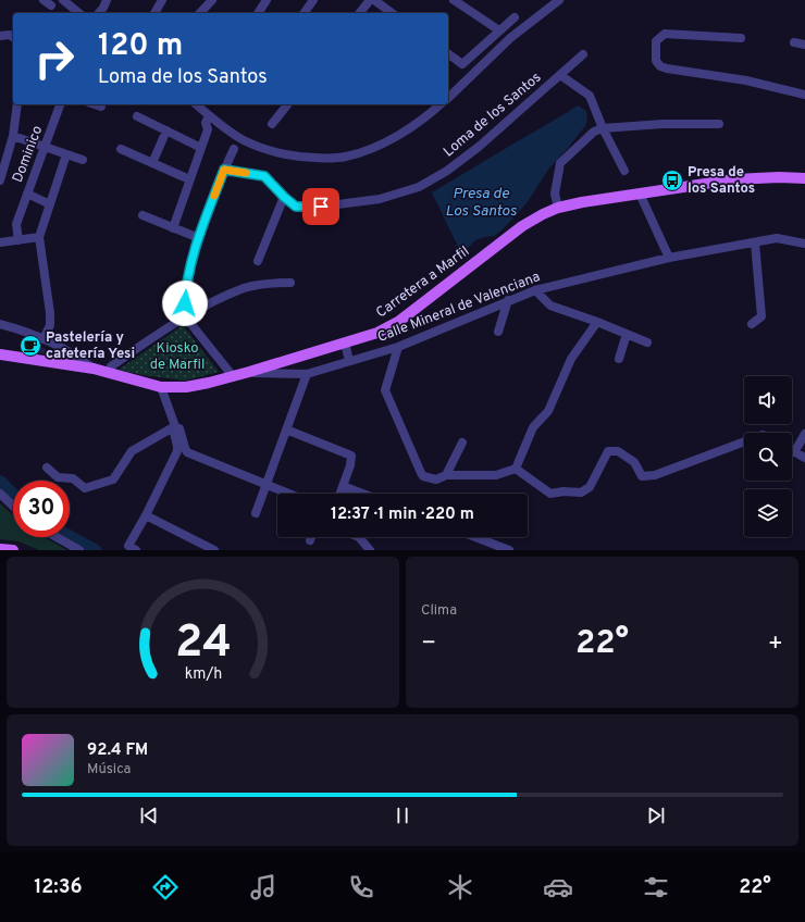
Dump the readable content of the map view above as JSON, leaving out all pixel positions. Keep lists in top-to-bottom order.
{
  "streets": {
    "main road": ["Carretera a Marfil"],
    "street": ["Loma de los Santos", "Dominico", "Calle Mineral de Valenciana"]
  },
  "crossings": [
    ["Carretera a Marfil", "Calle Mineral de Valenciana"]
  ],
  "water": ["Presa de Los Santos"],
  "parks": ["Kiosko de Marfil"],
  "places": {
    "bus stop": ["Presa de los Santos"],
    "cafe": ["Pastelería y cafetería Yesi"]
  },
  "page": {
    "turn": ["120 m", "Loma de los Santos"],
    "limit": "30",
    "trip": "12:37 · 1 min · 220 m",
    "tile": "Clima",
    "heat": ["−", "22°", "+"],
    "song": ["92.4 FM", "Música"],
    "tabs": ["12:36", "22°"],
    "gauge": ["24", "km/h"]
  }
}
